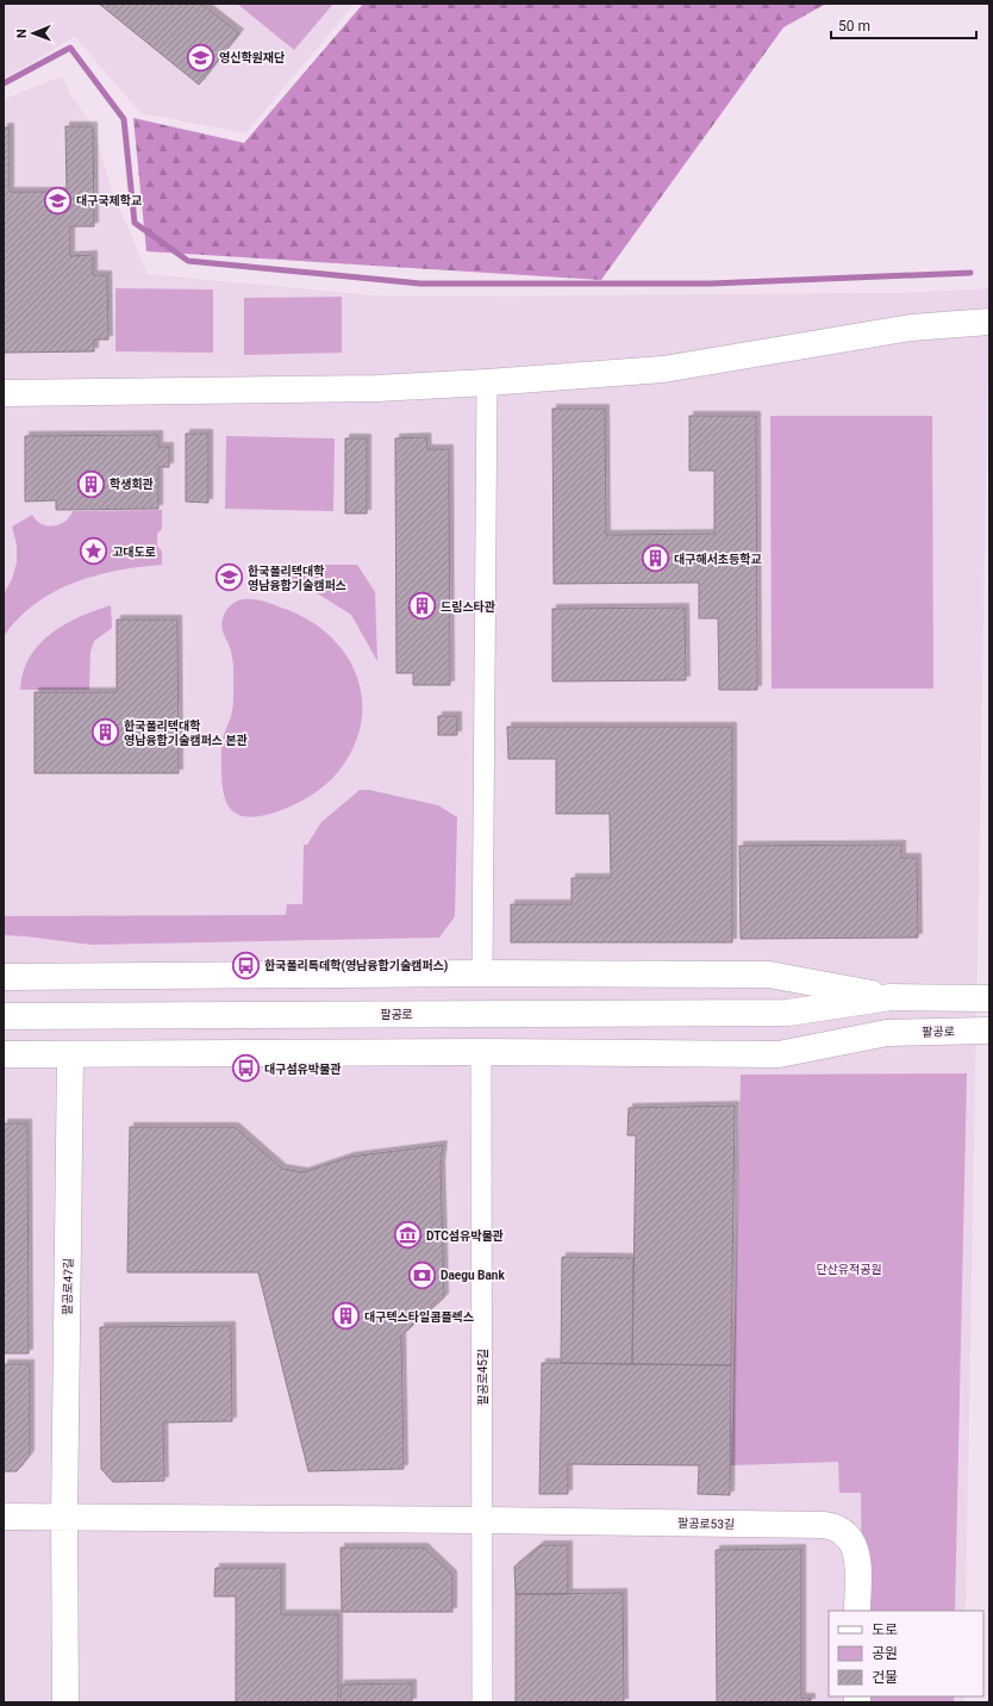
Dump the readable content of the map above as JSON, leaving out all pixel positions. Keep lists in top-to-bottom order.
{
  "streets": {
    "main road": ["팔공로", "팔공로47길", "팔공로53길"],
    "street": ["팔공로45길"]
  },
  "crossings": [
    ["팔공로47길", "팔공로53길"],
    ["팔공로45길", "팔공로53길"]
  ],
  "parks": ["단산유적공원"],
  "places": {
    "school or university": ["영신학원재단", "대구국제학교", "한국폴리텍대학 영남융합기술캠퍼스"],
    "building": [
      "학생회관",
      "대구해서초등학교",
      "드림스타관",
      "한국폴리텍대학 영남융합기술캠퍼스 본관",
      "대구텍스타일콤플렉스"
    ],
    "place": ["고대도로"],
    "bus stop": ["한국폴리특데학(영남융합기술캠퍼스)", "대구섬유박물관"],
    "museum": ["DTC섬유박물관"],
    "bank": ["Daegu Bank"]
  },
  "legend": ["도로", "공원", "건물"],
  "scale_bar": "50 m",
  "north": "left"
}
